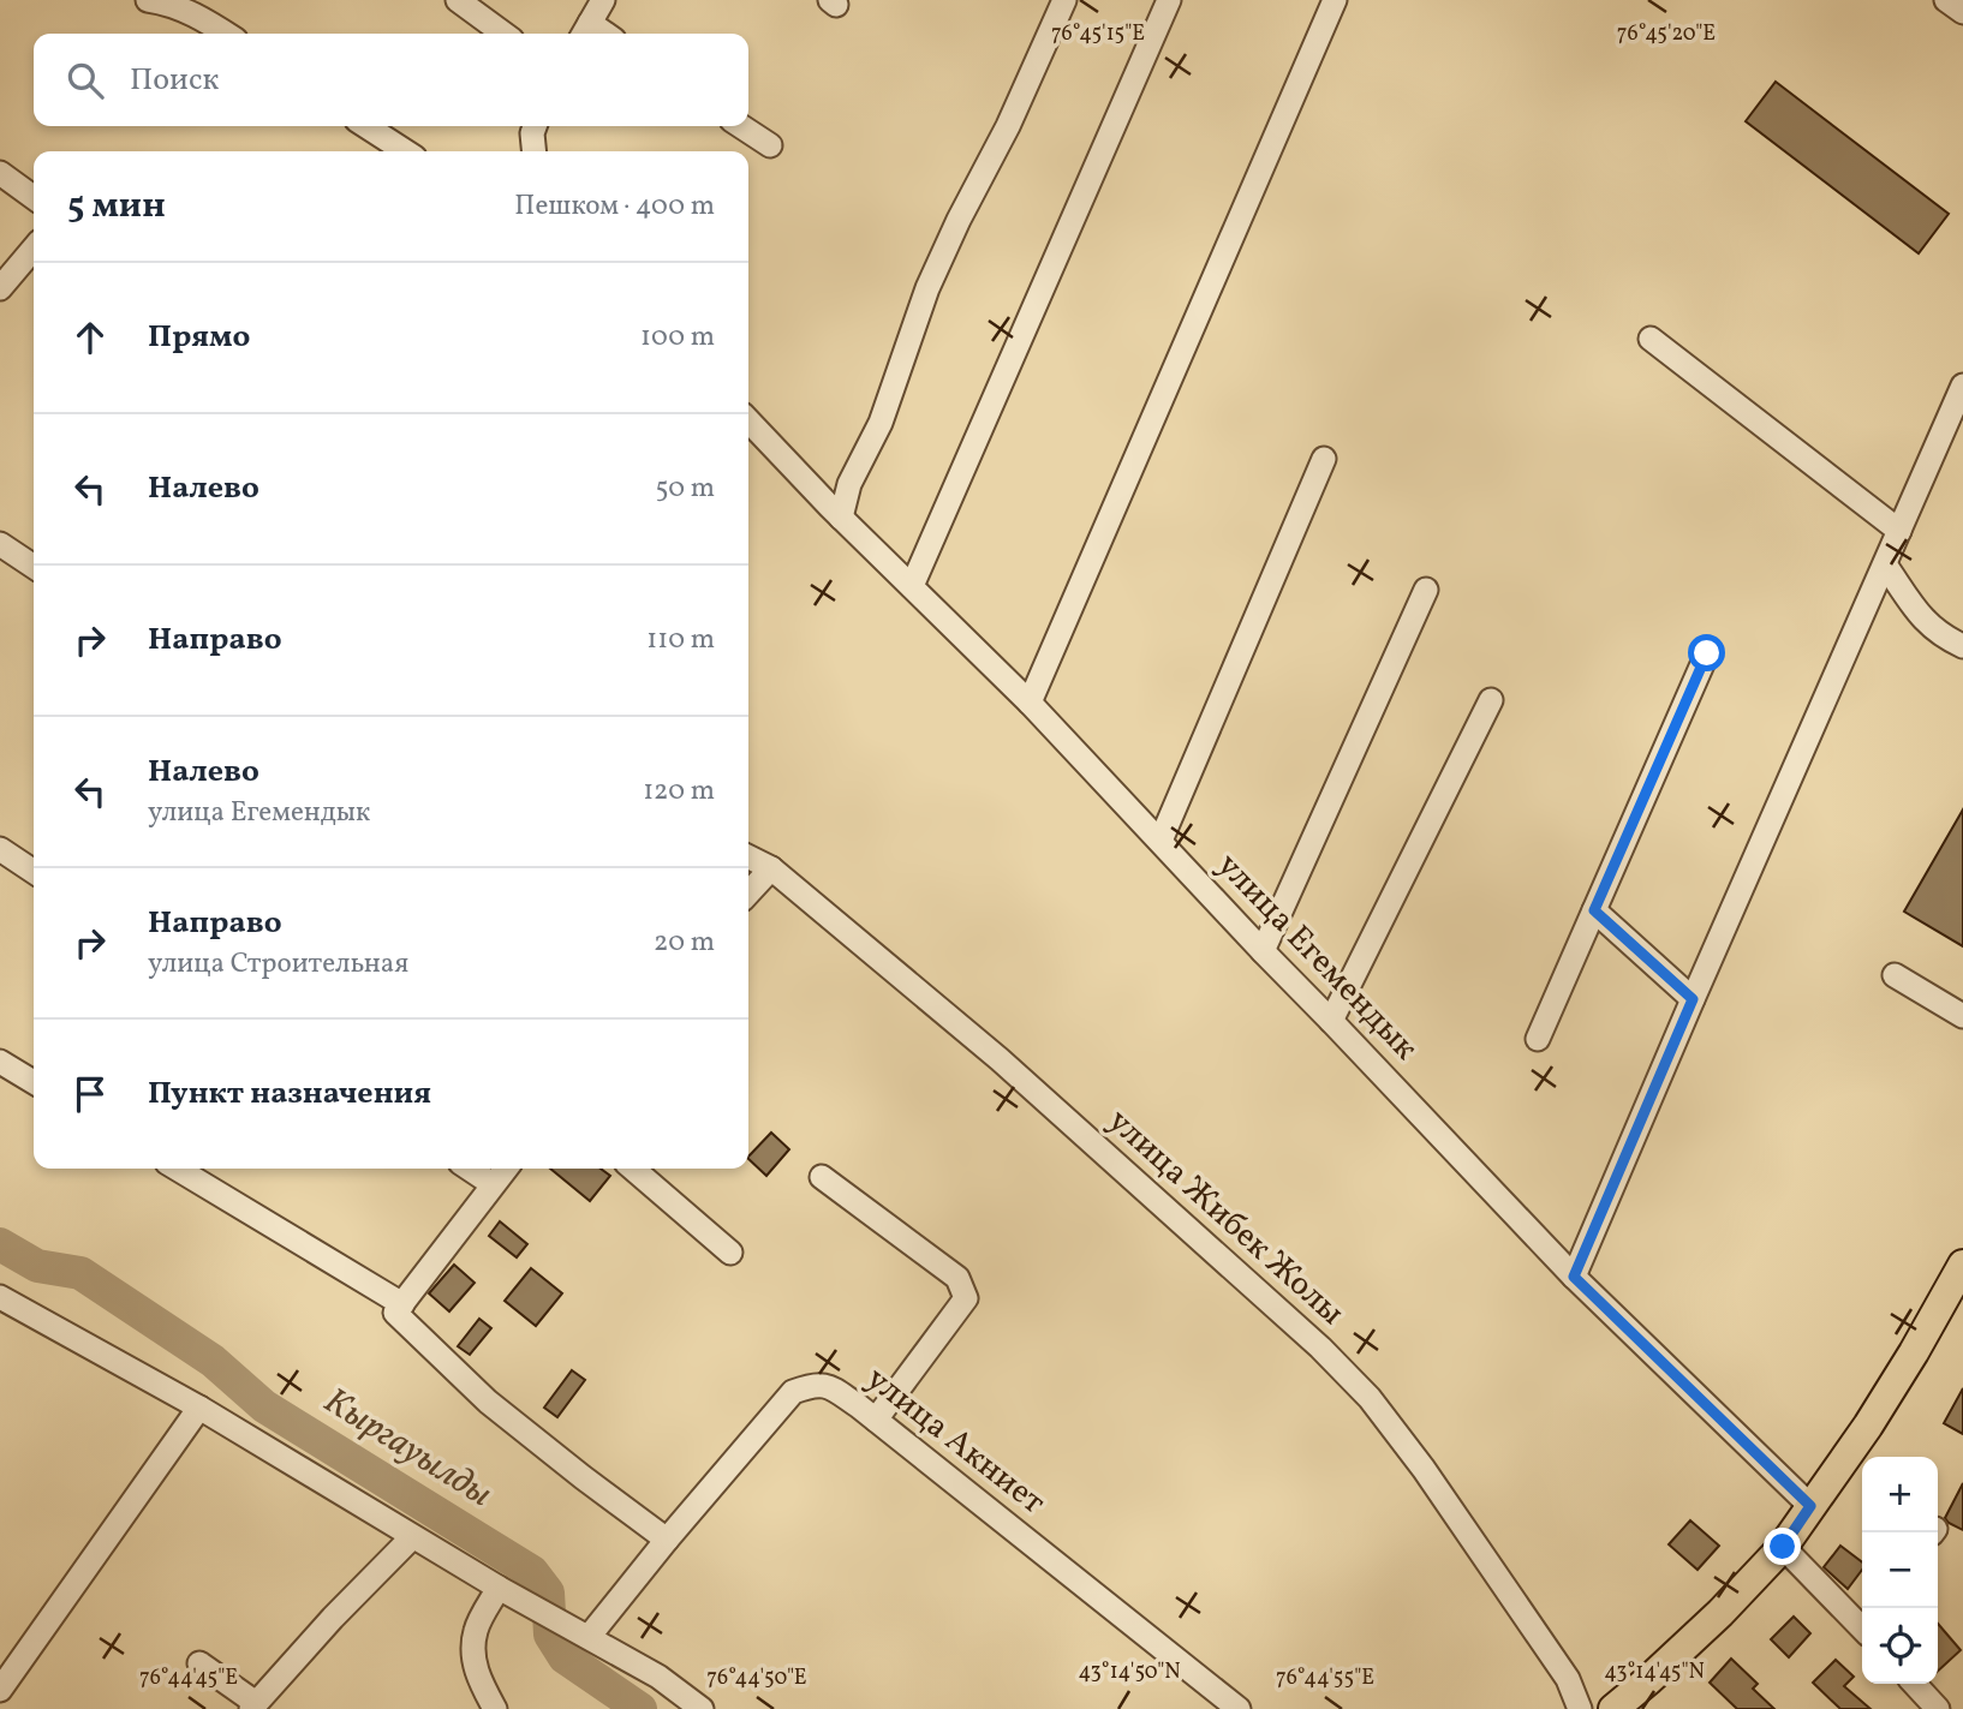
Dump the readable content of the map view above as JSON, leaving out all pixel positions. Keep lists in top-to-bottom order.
{
  "streets": {
    "street": ["улица Егемендык", "улица Жибек Жолы", "улица Акниет"]
  },
  "water": ["Кыргауылды"],
  "page": {
    "search": "Поиск",
    "heading": ["5 мин", "Пешком · 400 m"],
    "list": [
      ["Прямо", "100 m"],
      ["Налево", "50 m"],
      ["Направо", "110 m"],
      ["Налево", "улица Егемендык", "120 m"],
      ["Направо", "улица Строительная", "20 m"],
      "Пункт назначения"
    ],
    "map_buttons": ["+", "−"]
  },
  "coordinates": [
    "76°45'15\"E",
    "76°45'20\"E",
    "43°14'50\"N",
    "43°14'45\"N",
    "76°44'45\"E",
    "76°44'50\"E",
    "76°44'55\"E"
  ]
}
